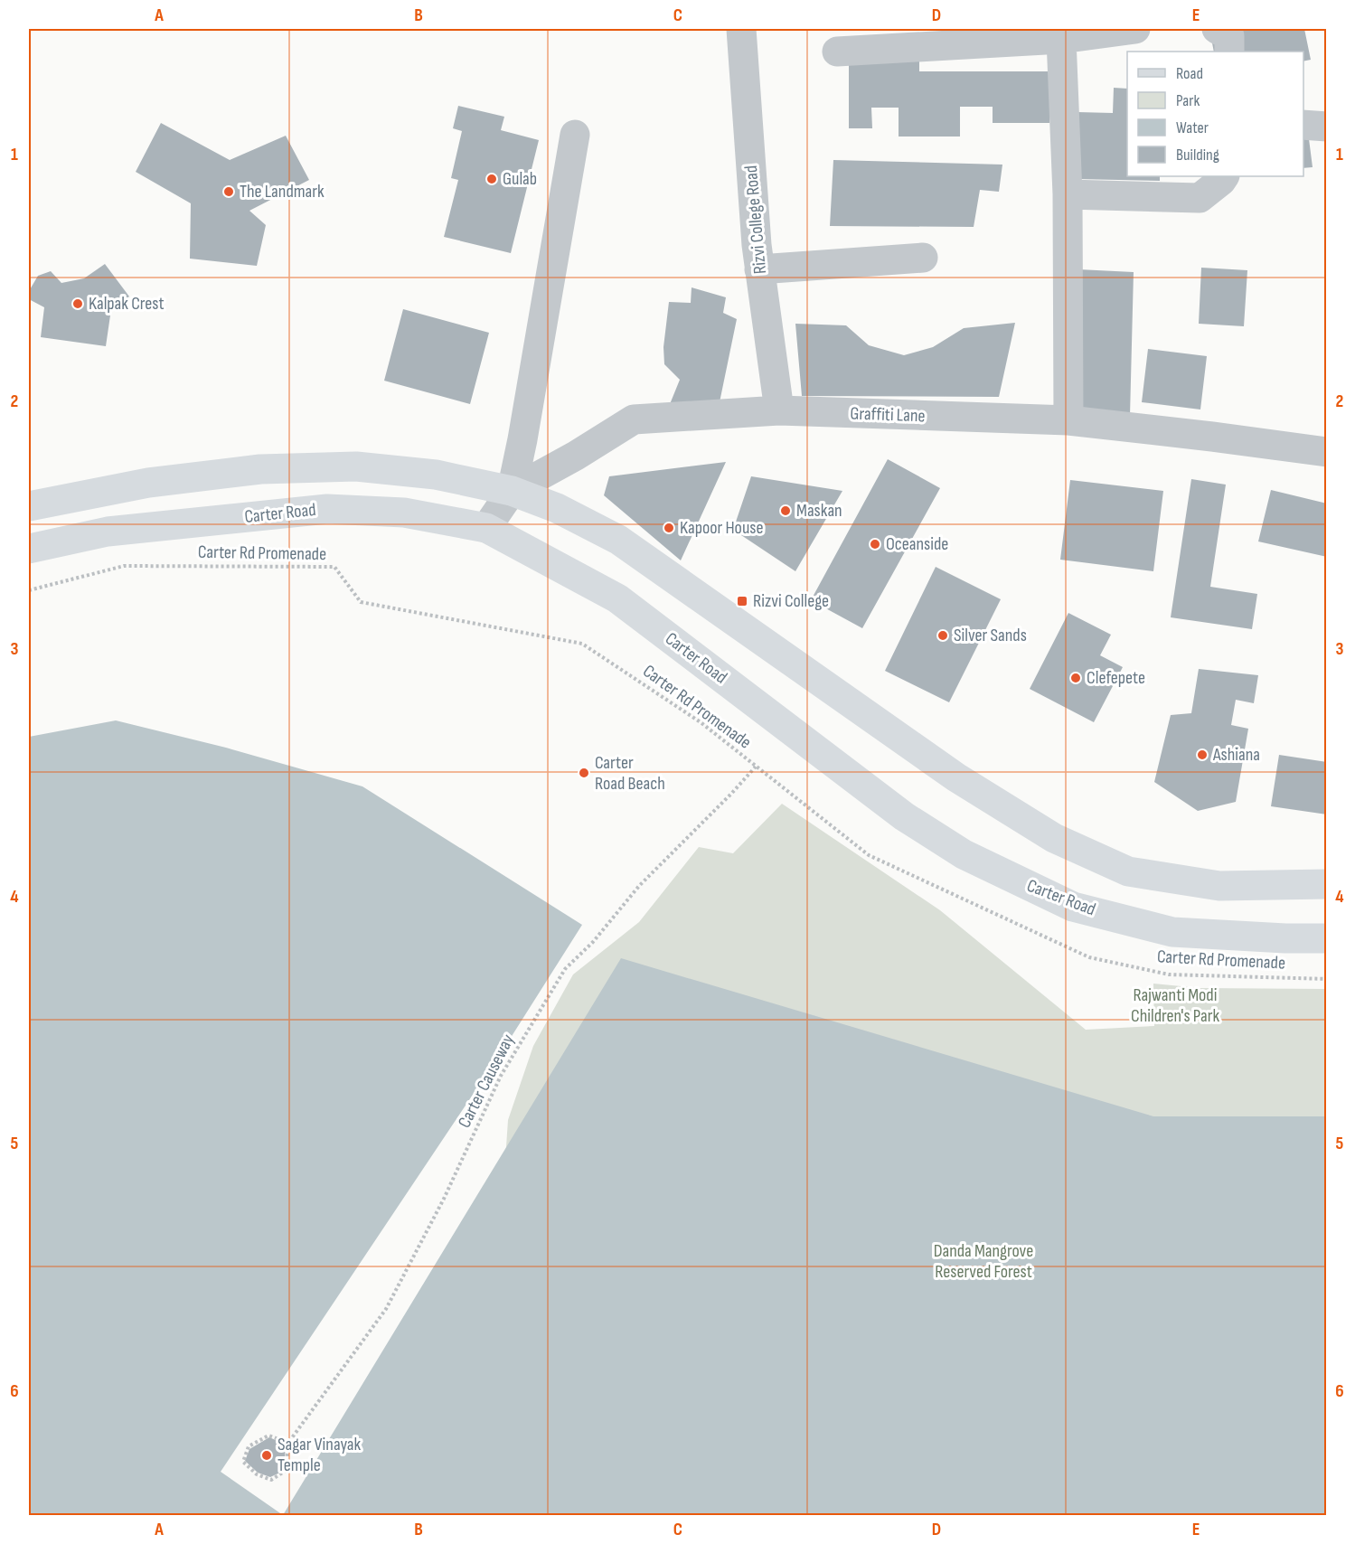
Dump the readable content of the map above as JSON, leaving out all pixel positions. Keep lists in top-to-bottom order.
{
  "streets": {
    "main road": ["Carter Road"],
    "street": ["Rizvi College Road", "Graffiti Lane"],
    "path": ["Carter Rd Promenade", "Carter Causeway"]
  },
  "crossings": [
    ["Rizvi College Road", "Graffiti Lane"],
    ["Graffiti Lane", "Carter Road"],
    ["Carter Rd Promenade", "Carter Causeway"]
  ],
  "parks": ["Rajwanti Modi Children's Park", "Danda Mangrove Reserved Forest"],
  "places": {
    "other": [
      "Gulab",
      "The Landmark",
      "Kalpak Crest",
      "Maskan",
      "Kapoor House",
      "Oceanside",
      "Silver Sands",
      "Clefepete",
      "Ashiana",
      "Carter Road Beach",
      "Sagar Vinayak Temple"
    ],
    "transit": ["Rizvi College"]
  },
  "legend": [
    "Road",
    "Park",
    "Water",
    "Building"
  ],
  "grid": {
    "columns": [
      "A",
      "B",
      "C",
      "D",
      "E"
    ],
    "rows": [
      "1",
      "2",
      "3",
      "4",
      "5",
      "6"
    ]
  }
}
